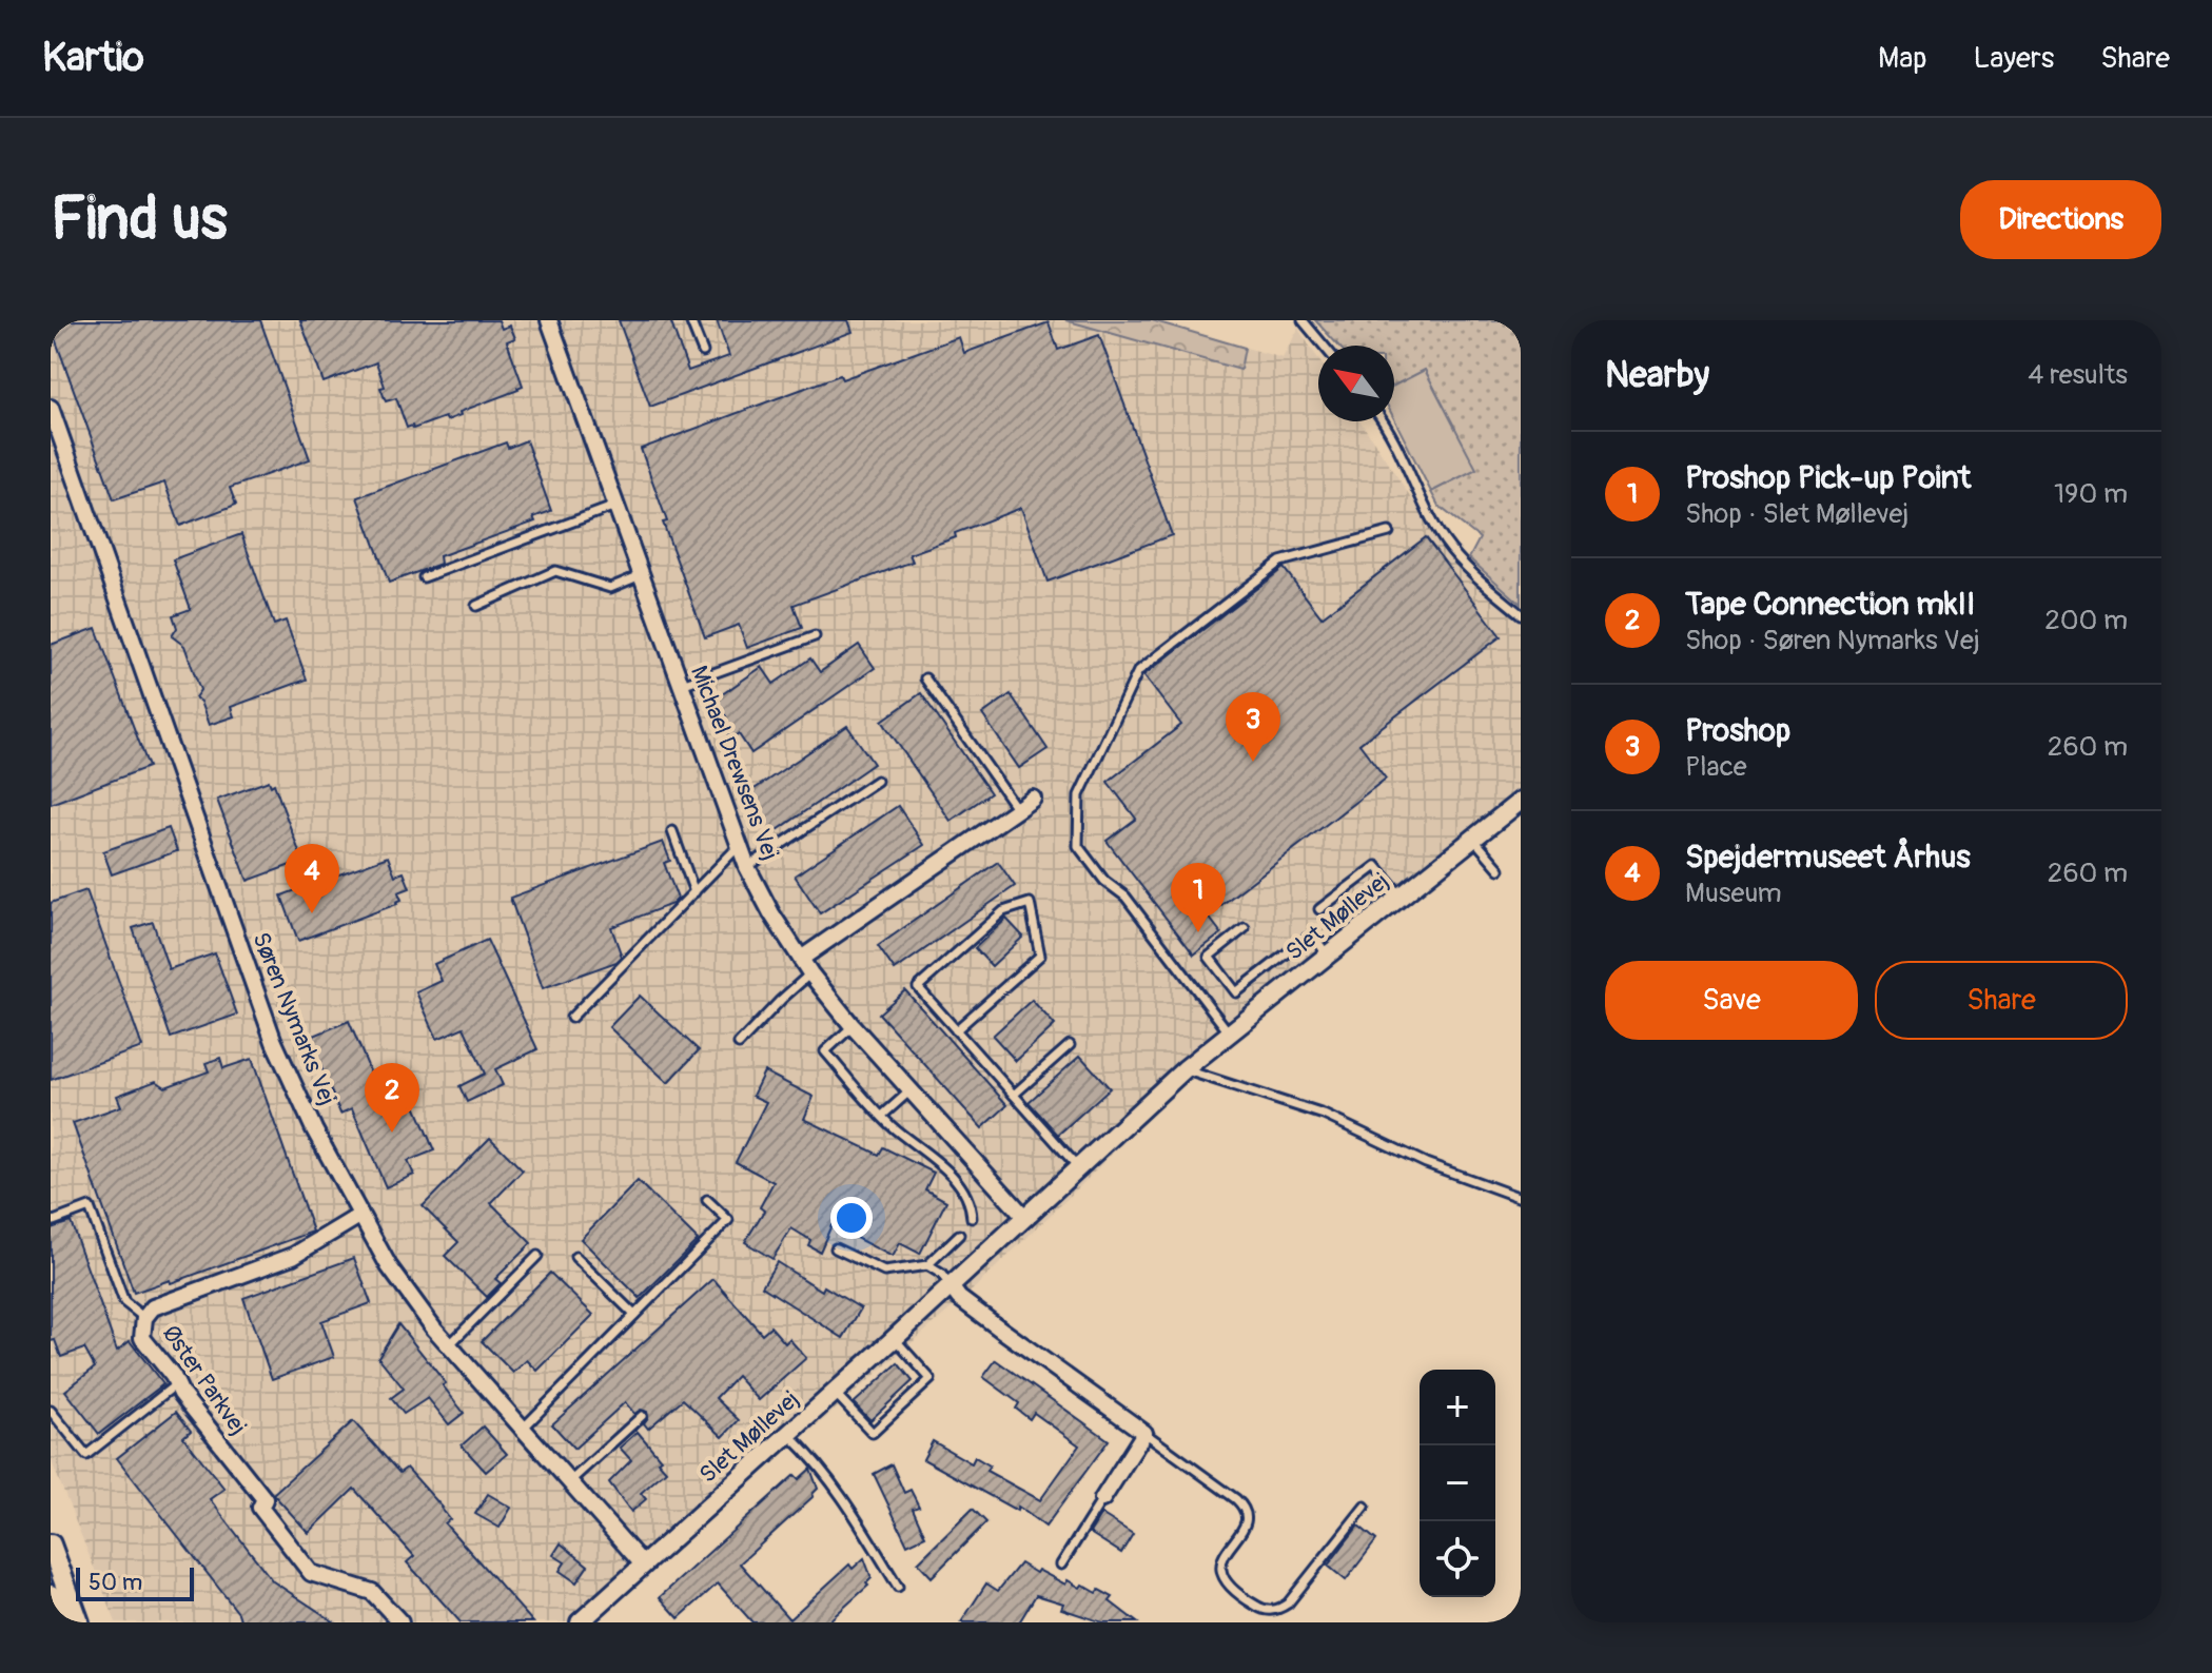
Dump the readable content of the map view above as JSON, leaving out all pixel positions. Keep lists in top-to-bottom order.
{
  "streets": {
    "street": [
      "Michael Drewsens Vej",
      "Slet Møllevej",
      "Søren Nymarks Vej",
      "Øster Parkvej"
    ]
  },
  "crossings": [
    ["Michael Drewsens Vej", "Slet Møllevej"],
    ["Slet Møllevej", "Søren Nymarks Vej"],
    ["Søren Nymarks Vej", "Øster Parkvej"]
  ],
  "scale_bar": "50 m",
  "north": "top left",
  "page": {
    "header": "Kartio",
    "nav": ["Map", "Layers", "Share"],
    "buttons": [
      "Directions",
      ["Save", "Share"]
    ],
    "title": "Find us",
    "heading": ["Nearby", "4 results"],
    "list": [
      {
        "mark": "1",
        "name": "Proshop Pick-up Point",
        "note": "Shop · Slet Møllevej",
        "value": "190 m"
      },
      {
        "mark": "2",
        "name": "Tape Connection mkII",
        "note": "Shop · Søren Nymarks Vej",
        "value": "200 m"
      },
      {
        "mark": "3",
        "name": "Proshop",
        "note": "Place",
        "value": "260 m"
      },
      {
        "mark": "4",
        "name": "Spejdermuseet Århus",
        "note": "Museum",
        "value": "260 m"
      }
    ],
    "pins": [
      "3",
      "4",
      "1",
      "2"
    ],
    "map_buttons": ["+", "−"],
    "scale": "50 m"
  }
}
